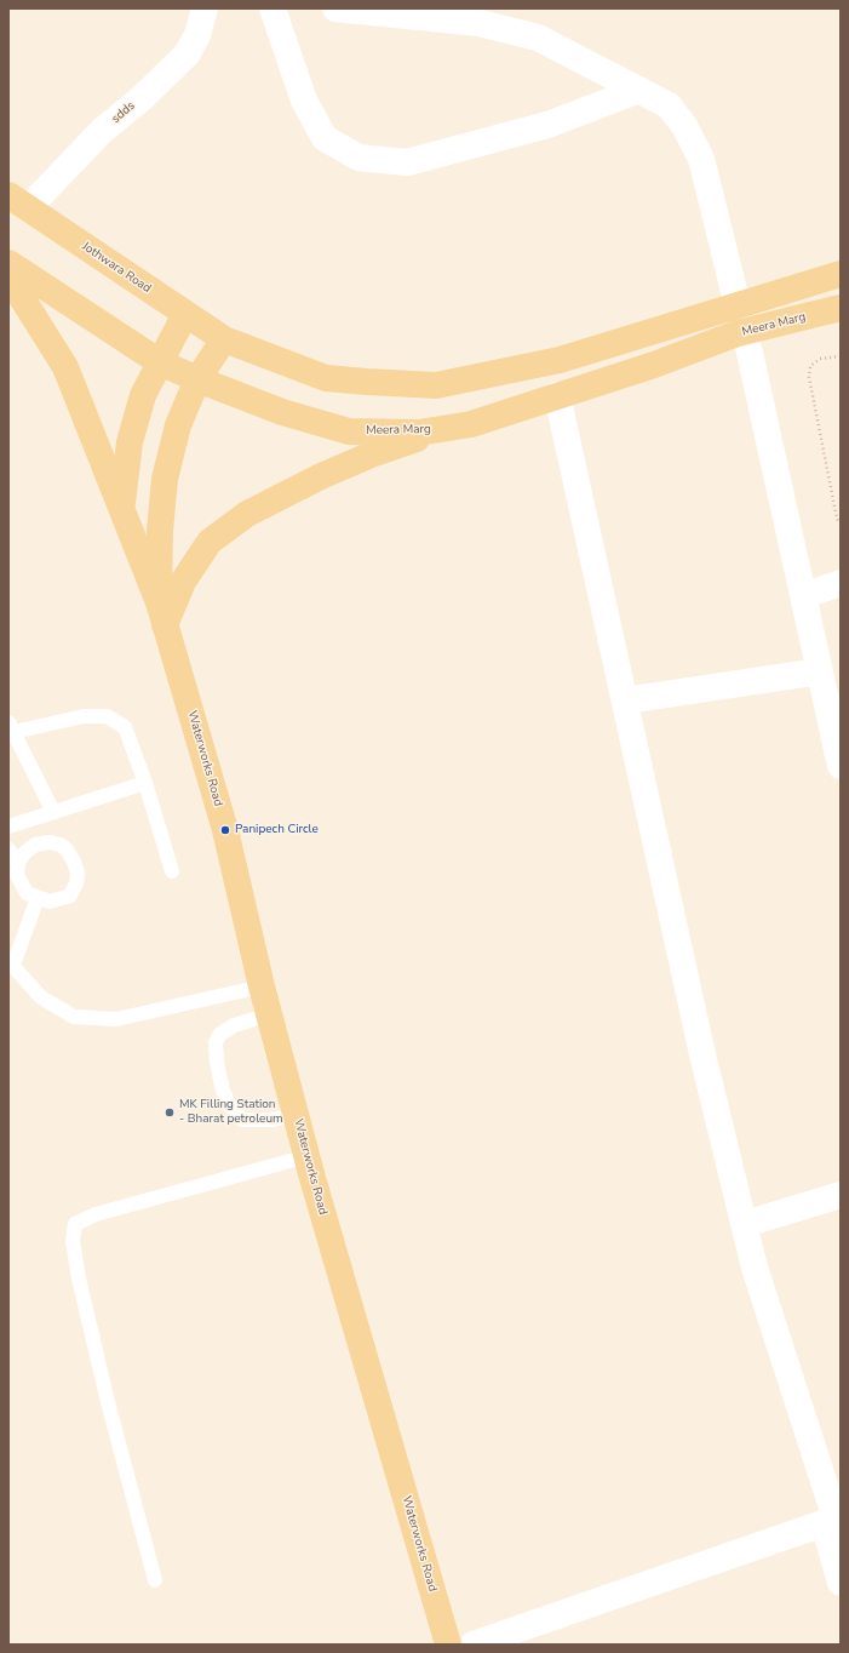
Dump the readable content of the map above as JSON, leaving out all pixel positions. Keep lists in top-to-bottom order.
{
  "streets": {
    "main road": ["Jothwara Road", "Meera Marg", "Waterworks Road"],
    "street": ["sdds"]
  },
  "crossings": [
    ["sdds", "Jothwara Road"]
  ],
  "places": ["Panipech Circle", "MK Filling Station - Bharat petroleum"]
}
